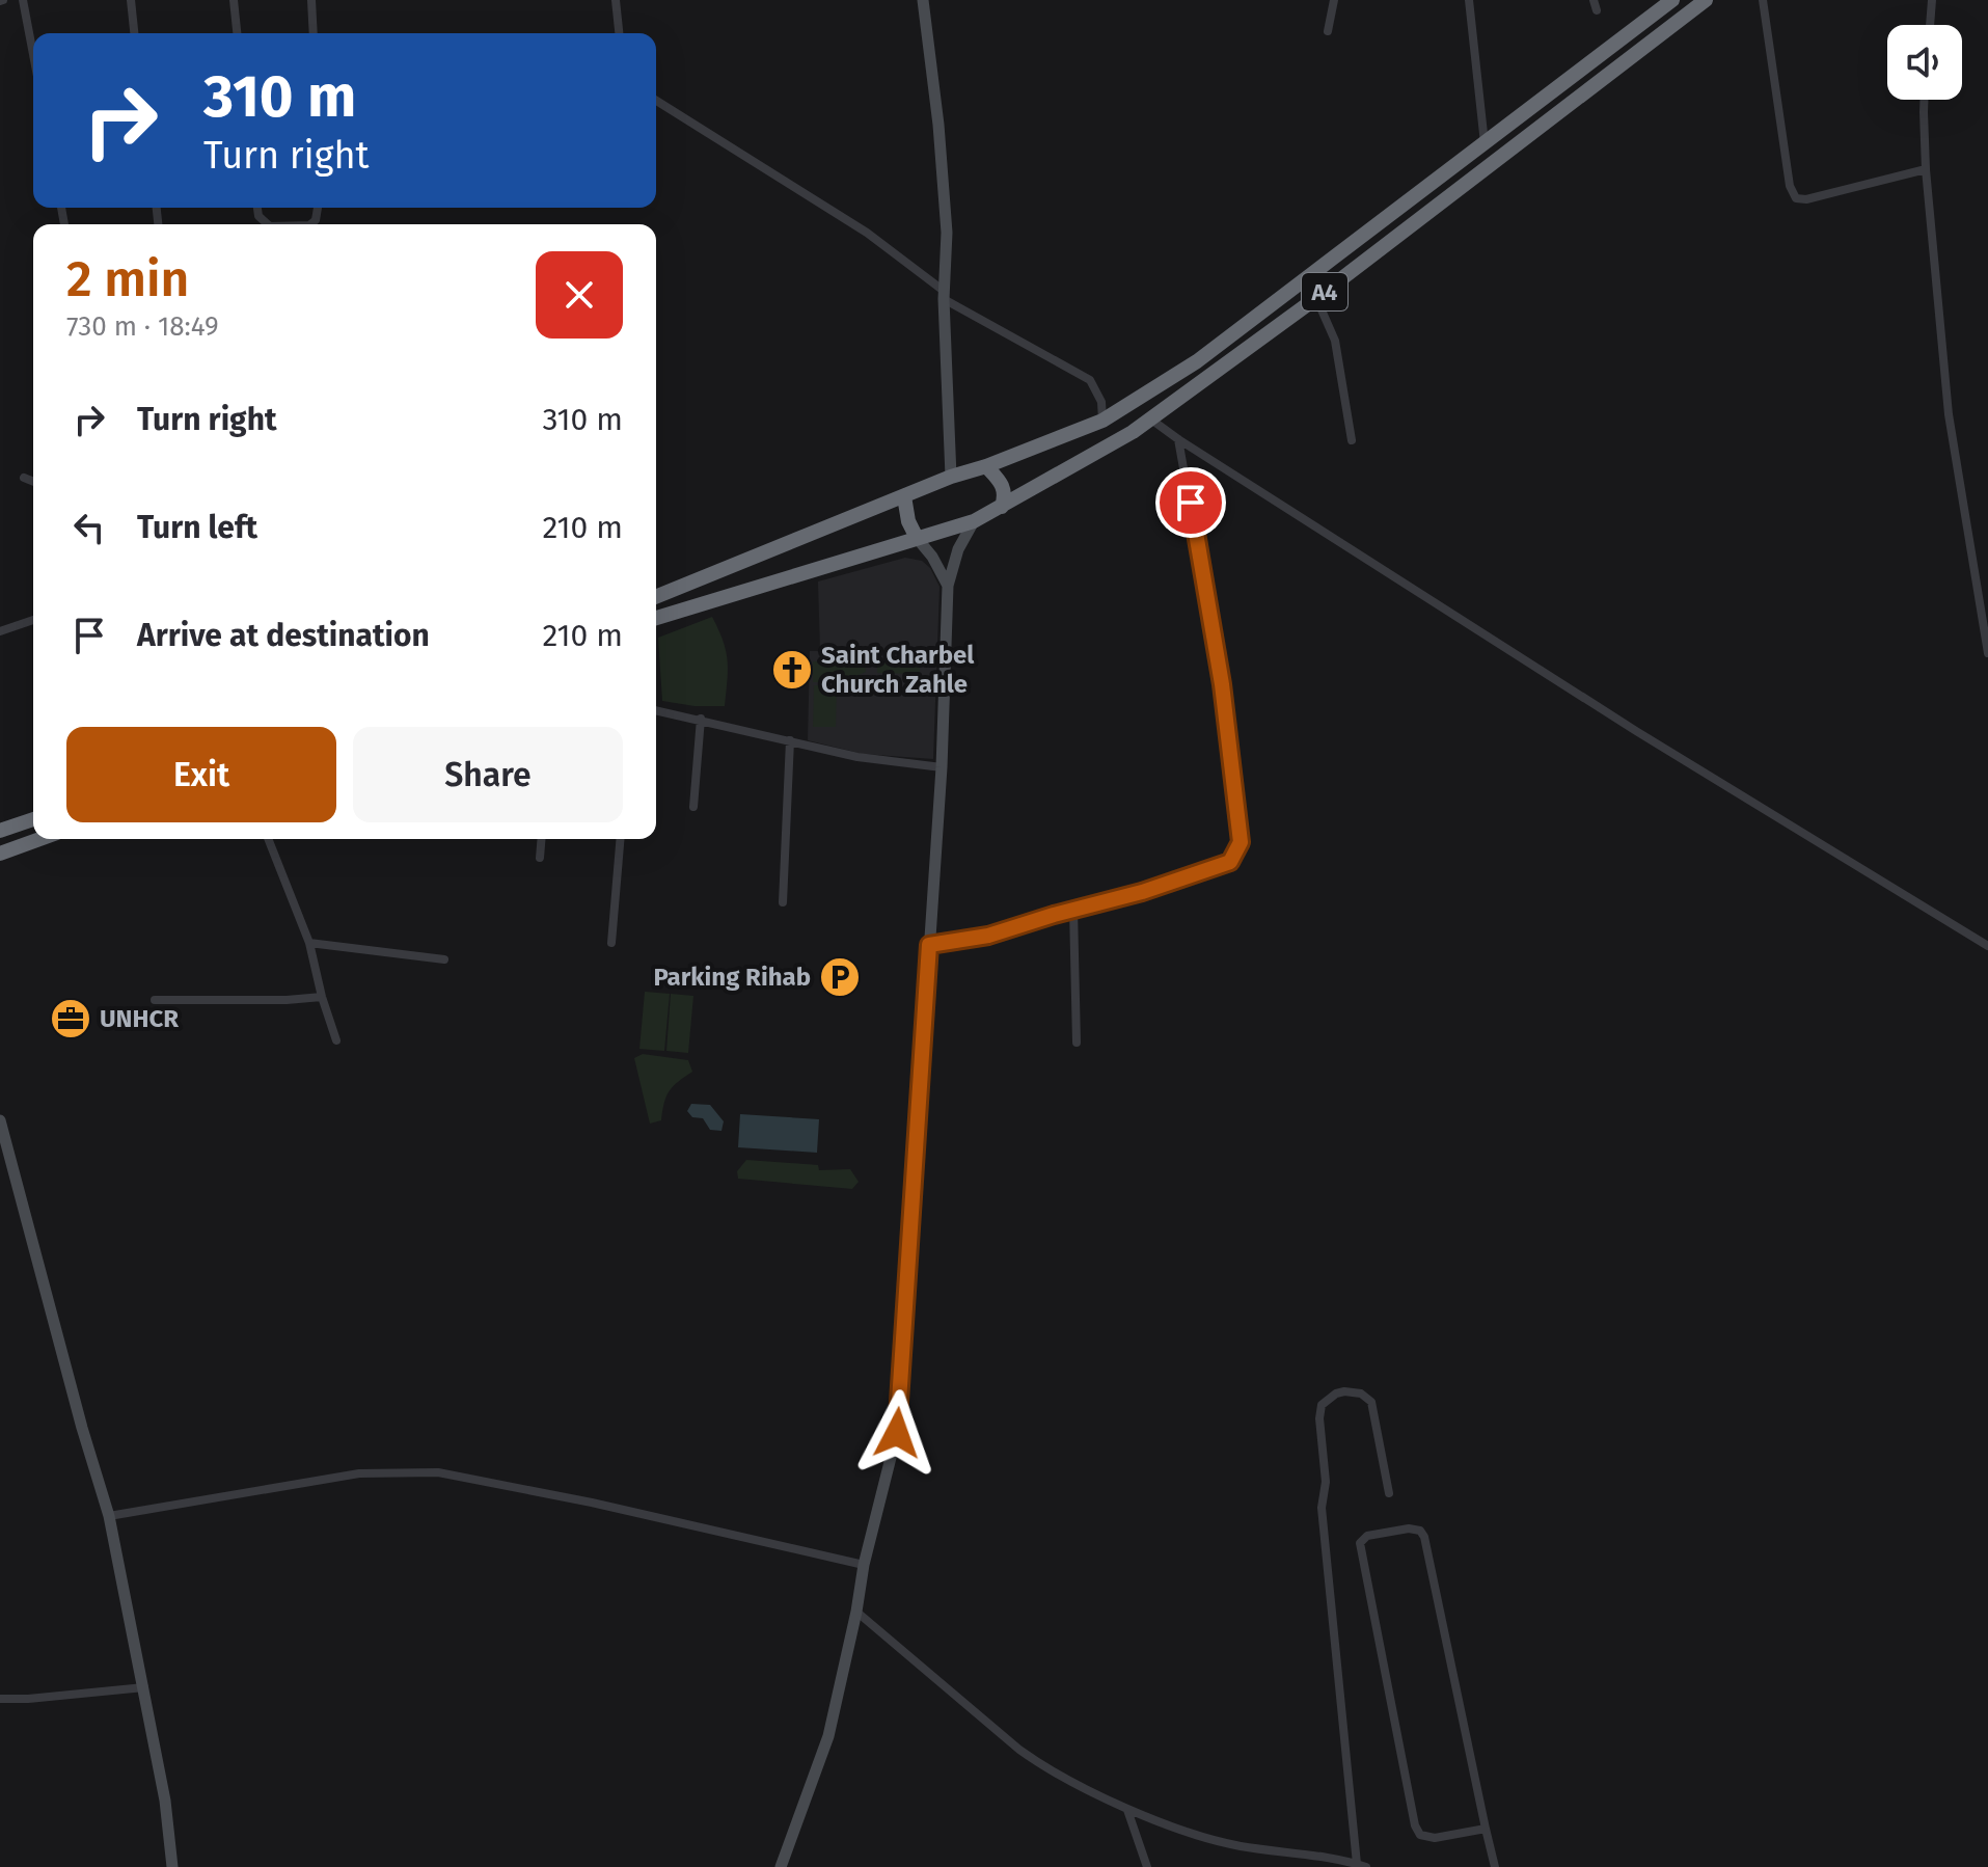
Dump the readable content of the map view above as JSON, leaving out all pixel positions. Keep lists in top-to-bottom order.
{
  "streets": {
    "highway": ["A4"]
  },
  "places": {
    "church": ["Saint Charbel Church Zahle"],
    "parking": ["Parking Rihab"],
    "office": ["UNHCR"]
  },
  "page": {
    "turn": ["310 m", "Turn right"],
    "heading": ["2 min", "730 m · 18:49"],
    "list": [
      {
        "name": "Turn right",
        "value": "310 m"
      },
      {
        "name": "Turn left",
        "value": "210 m"
      },
      {
        "name": "Arrive at destination",
        "value": "210 m"
      }
    ],
    "buttons": ["Exit", "Share"]
  }
}
